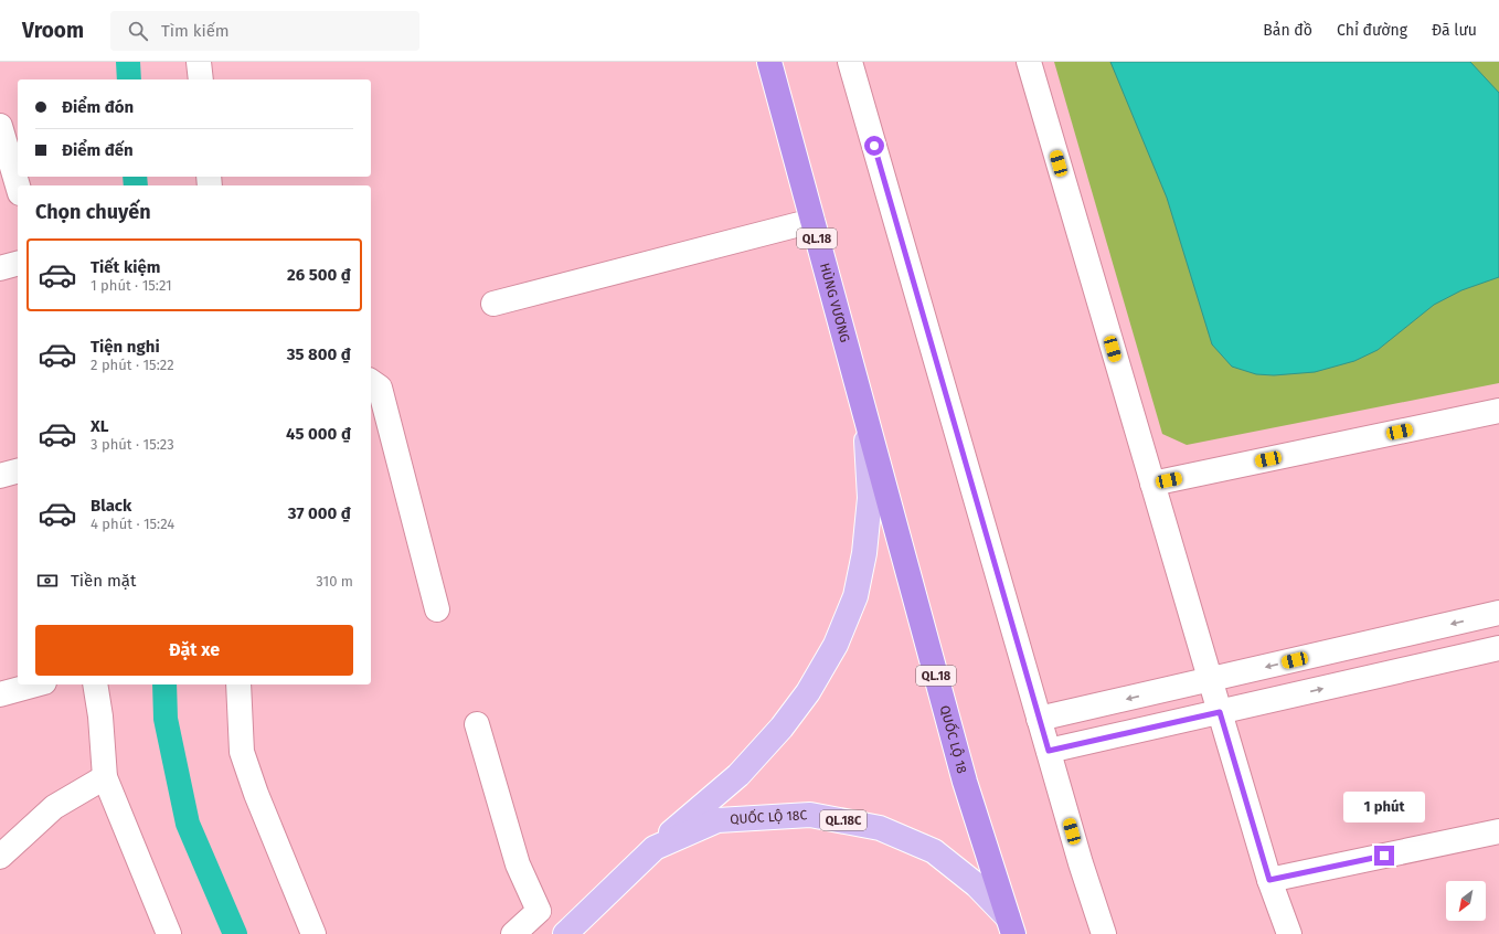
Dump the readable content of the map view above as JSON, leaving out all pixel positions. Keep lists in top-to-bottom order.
{
  "streets": {
    "highway": ["QL.18", "HÙNG VƯƠNG", "QUỐC LỘ 18"],
    "main road": ["QUỐC LỘ 18C", "QL.18C"]
  },
  "crossings": [
    ["HÙNG VƯƠNG", "QUỐC LỘ 18"],
    ["QUỐC LỘ 18", "QUỐC LỘ 18C"]
  ],
  "north": "bottom left",
  "page": {
    "header": "Vroom",
    "search": "Tìm kiếm",
    "nav": ["Bản đồ", "Chỉ đường", "Đã lưu"],
    "banner": ["Điểm đón", "Điểm đến"],
    "heading": "Chọn chuyến",
    "list": [
      {
        "name": "Tiết kiệm",
        "note": "1 phút · 15:21",
        "value": "26 500 ₫"
      },
      {
        "name": "Tiện nghi",
        "note": "2 phút · 15:22",
        "value": "35 800 ₫"
      },
      {
        "name": "XL",
        "note": "3 phút · 15:23",
        "value": "45 000 ₫"
      },
      {
        "name": "Black",
        "note": "4 phút · 15:24",
        "value": "37 000 ₫"
      }
    ],
    "pay": ["Tiền mặt", "310 m"],
    "buttons": "Đặt xe",
    "bubble": "1 phút"
  }
}
